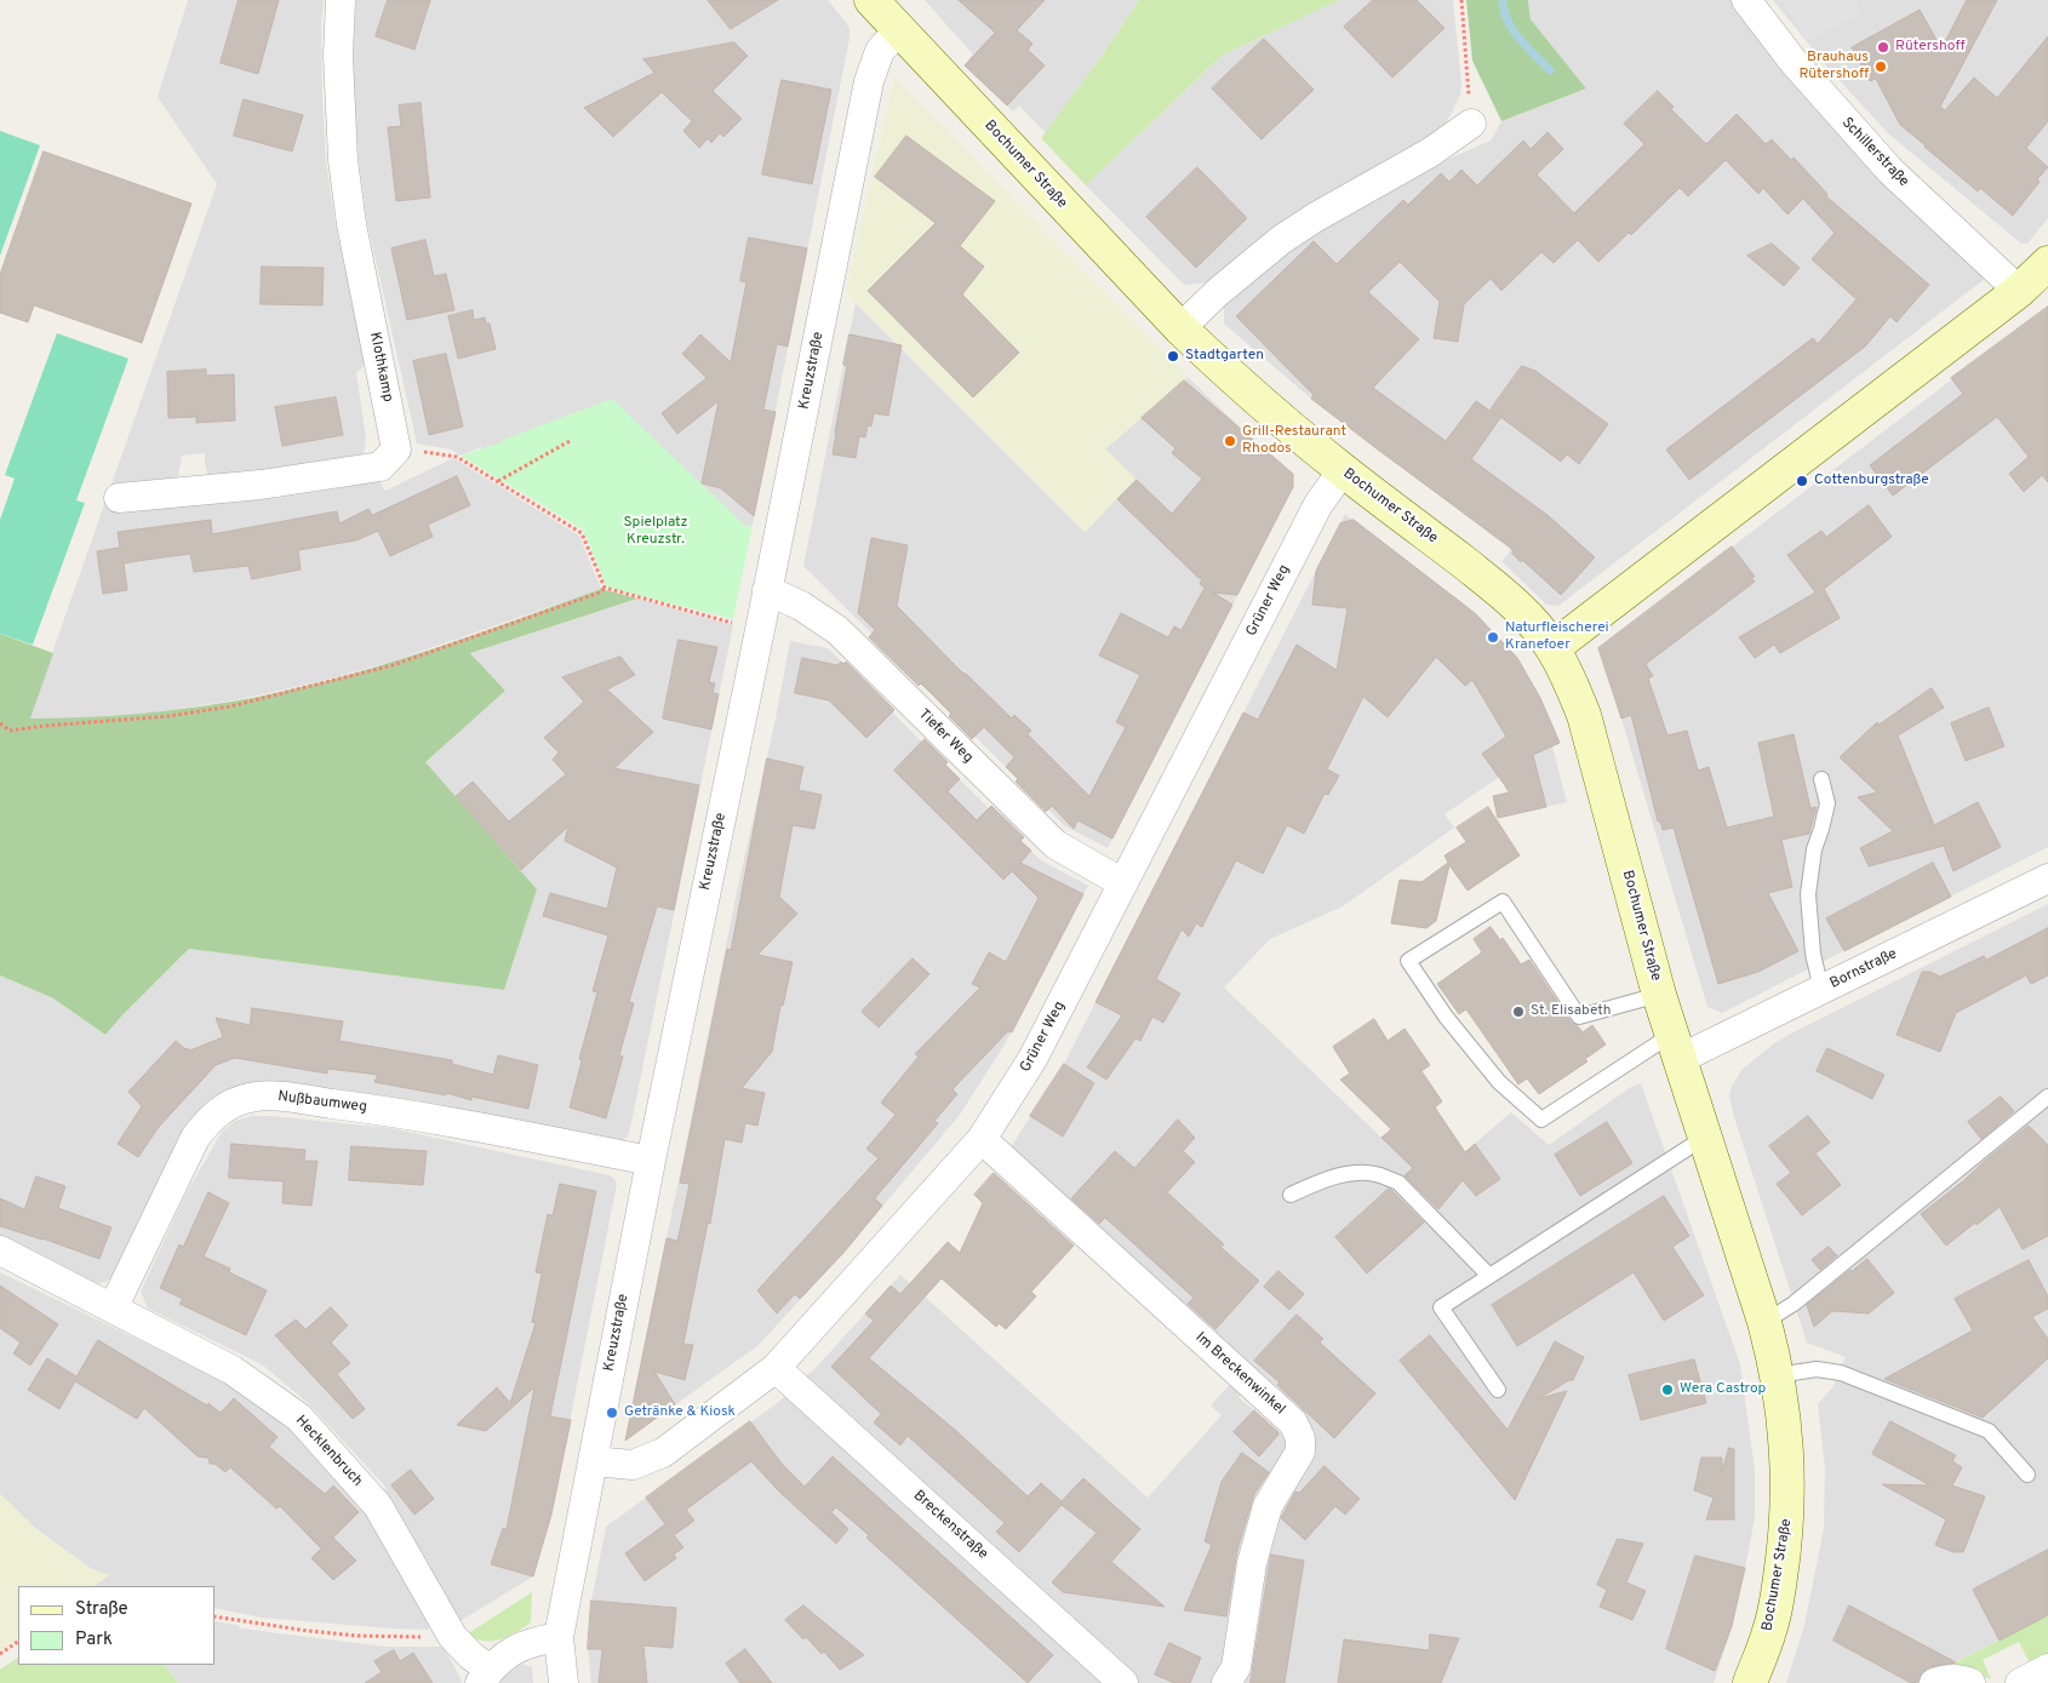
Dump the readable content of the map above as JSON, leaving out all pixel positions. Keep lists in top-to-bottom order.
{
  "streets": {
    "main road": ["Bochumer Straße"],
    "street": [
      "Schillerstraße",
      "Klothkamp",
      "Kreuzstraße",
      "Grüner Weg",
      "Tiefer Weg",
      "Bornstraße",
      "Nußbaumweg",
      "Im Breckenwinkel",
      "Hecklenbruch",
      "Breckenstraße"
    ]
  },
  "crossings": [
    ["Bochumer Straße", "Kreuzstraße"],
    ["Bochumer Straße", "Grüner Weg"],
    ["Bochumer Straße", "Bornstraße"],
    ["Kreuzstraße", "Grüner Weg"],
    ["Kreuzstraße", "Tiefer Weg"],
    ["Kreuzstraße", "Nußbaumweg"],
    ["Kreuzstraße", "Hecklenbruch"],
    ["Grüner Weg", "Tiefer Weg"],
    ["Grüner Weg", "Im Breckenwinkel"],
    ["Grüner Weg", "Breckenstraße"],
    ["Nußbaumweg", "Hecklenbruch"]
  ],
  "parks": ["Spielplatz Kreuzstr."],
  "places": [
    "Rütershoff",
    "Brauhaus Rütershoff",
    "Stadtgarten",
    "Grill-Restaurant Rhodos",
    "Cottenburgstraße",
    "Naturfleischerei Kranefoer",
    "St. Elisabeth",
    "Wera Castrop",
    "Getränke & Kiosk"
  ],
  "legend": ["Straße", "Park"]
}
